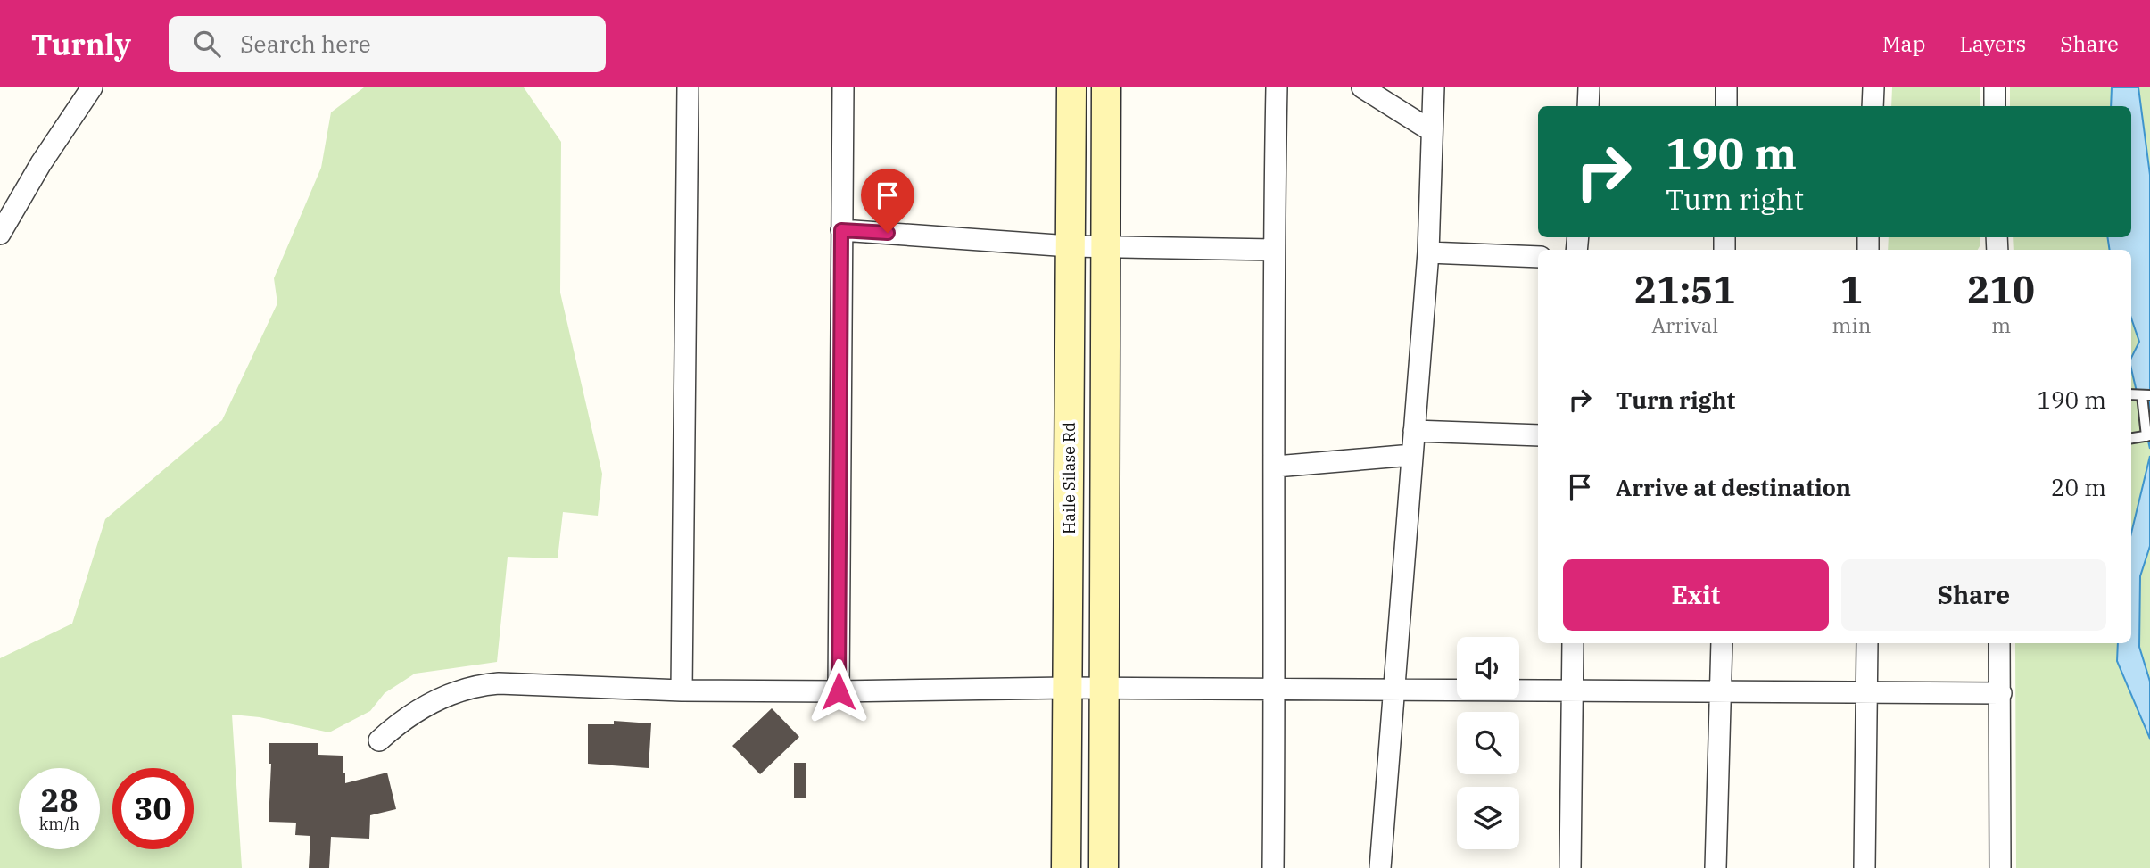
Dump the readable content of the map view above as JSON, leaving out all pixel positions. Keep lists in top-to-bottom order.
{
  "streets": {
    "main road": ["Haile Silase Rd"]
  },
  "page": {
    "header": "Turnly",
    "search": "Search here",
    "nav": ["Map", "Layers", "Share"],
    "turn": ["190 m", "Turn right"],
    "eta": [
      "21:51",
      "Arrival",
      "1",
      "min",
      "210",
      "m"
    ],
    "list": [
      {
        "name": "Turn right",
        "value": "190 m"
      },
      {
        "name": "Arrive at destination",
        "value": "20 m"
      }
    ],
    "buttons": ["Exit", "Share"],
    "speed": "28 km/h",
    "limit": "30"
  }
}
